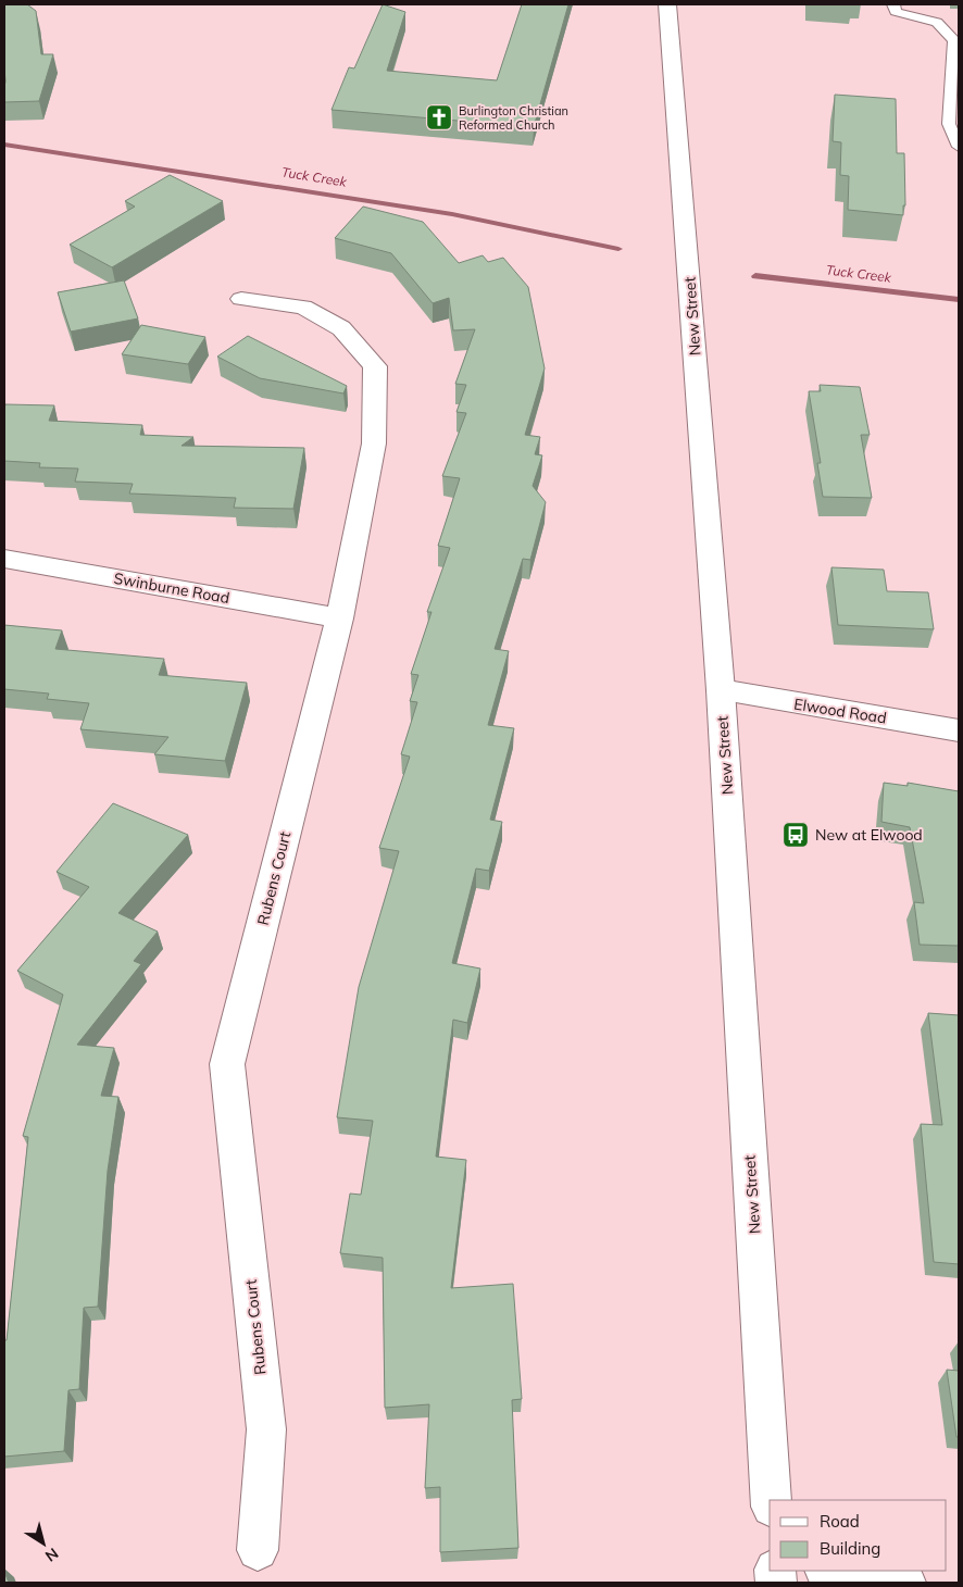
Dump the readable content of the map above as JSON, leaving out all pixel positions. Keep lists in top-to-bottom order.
{
  "streets": {
    "street": [
      "New Street",
      "Swinburne Road",
      "Elwood Road",
      "Rubens Court"
    ]
  },
  "crossings": [
    ["New Street", "Elwood Road"],
    ["Swinburne Road", "Rubens Court"]
  ],
  "water": ["Tuck Creek"],
  "places": {
    "church": ["Burlington Christian Reformed Church"],
    "bus stop": ["New at Elwood"]
  },
  "legend": ["Road", "Building"],
  "north": "bottom right"
}
